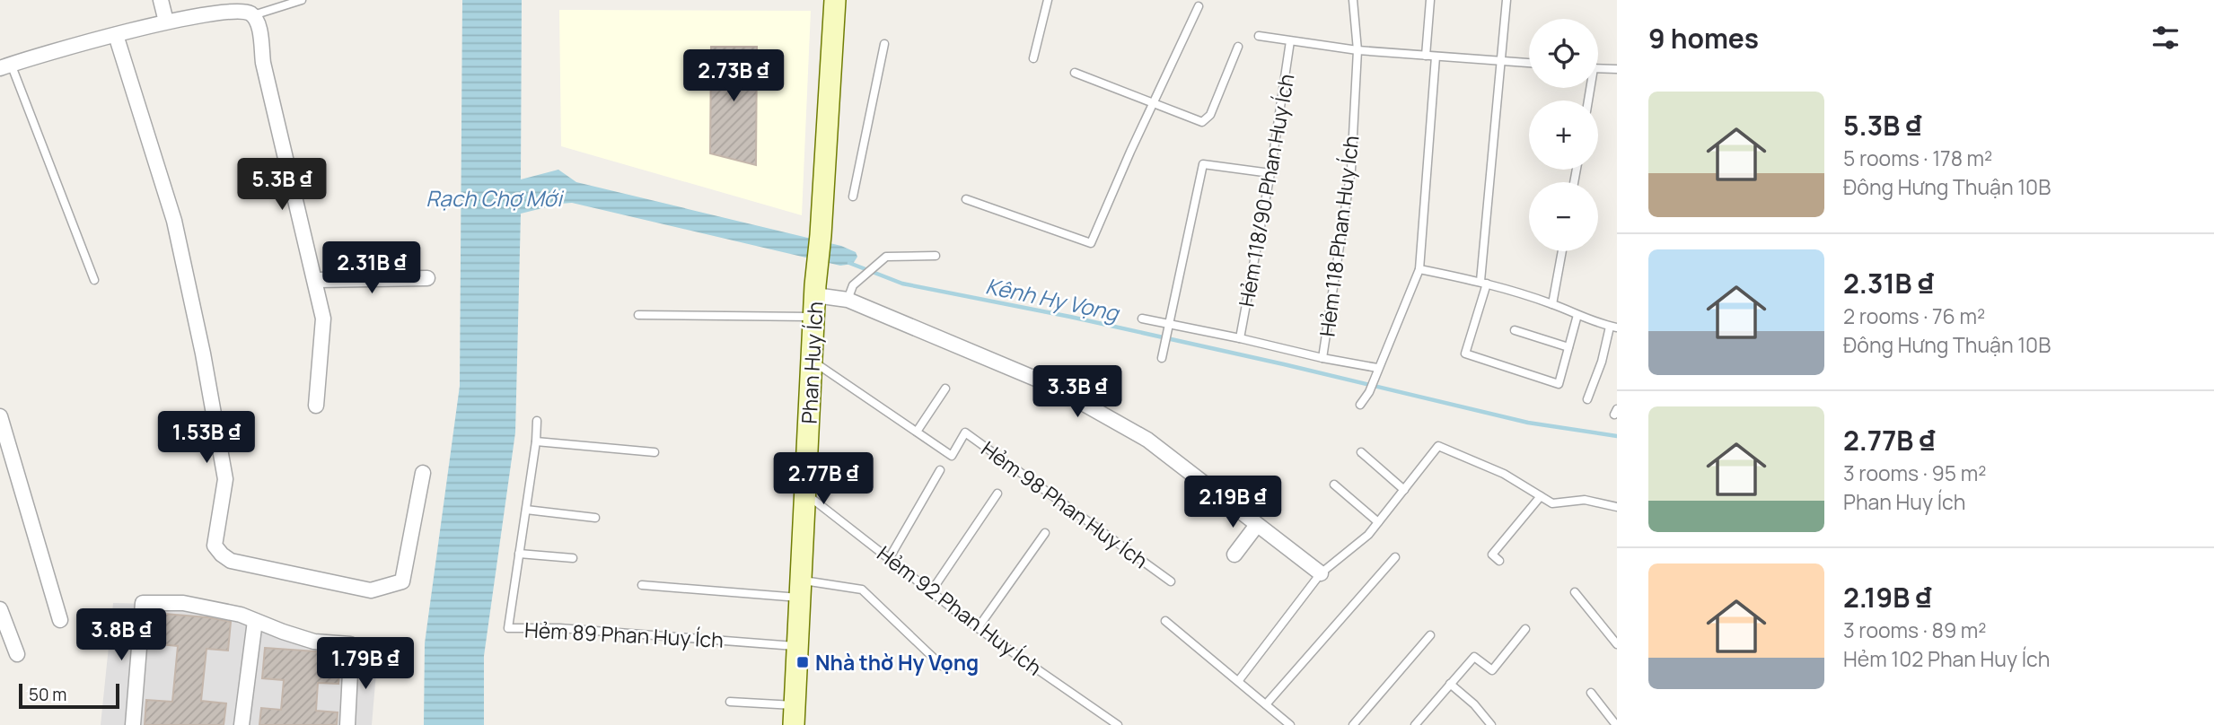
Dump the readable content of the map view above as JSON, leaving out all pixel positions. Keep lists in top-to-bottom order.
{
  "streets": {
    "main road": ["Phan Huy Ích"],
    "lane": [
      "Hẻm 118/90 Phan Huy Ích",
      "Hẻm 118 Phan Huy Ích",
      "Hẻm 98 Phan Huy Ích",
      "Hẻm 92 Phan Huy Ích",
      "Hẻm 89 Phan Huy Ích"
    ]
  },
  "crossings": [
    ["Phan Huy Ích", "Hẻm 98 Phan Huy Ích"],
    ["Phan Huy Ích", "Hẻm 92 Phan Huy Ích"],
    ["Phan Huy Ích", "Hẻm 89 Phan Huy Ích"]
  ],
  "water": ["Rạch Chợ Mới", "Kênh Hy Vọng"],
  "places": {
    "transit": ["Nhà thờ Hy Vọng"]
  },
  "scale_bar": "50 m",
  "page": {
    "heading": "9 homes",
    "map_buttons": ["+", "−"],
    "price": [
      "2.73B ₫",
      "5.3B ₫",
      "2.31B ₫",
      "3.3B ₫",
      "1.53B ₫",
      "2.77B ₫",
      "2.19B ₫",
      "3.8B ₫",
      "1.79B ₫"
    ],
    "list": [
      {
        "name": "5.3B ₫",
        "note": "5 rooms · 178 m² · Đông Hưng Thuận 10B"
      },
      {
        "name": "2.31B ₫",
        "note": "2 rooms · 76 m² · Đông Hưng Thuận 10B"
      },
      {
        "name": "2.77B ₫",
        "note": "3 rooms · 95 m² · Phan Huy Ích"
      },
      {
        "name": "2.19B ₫",
        "note": "3 rooms · 89 m² · Hẻm 102 Phan Huy Ích"
      }
    ],
    "scale": "50 m"
  }
}
